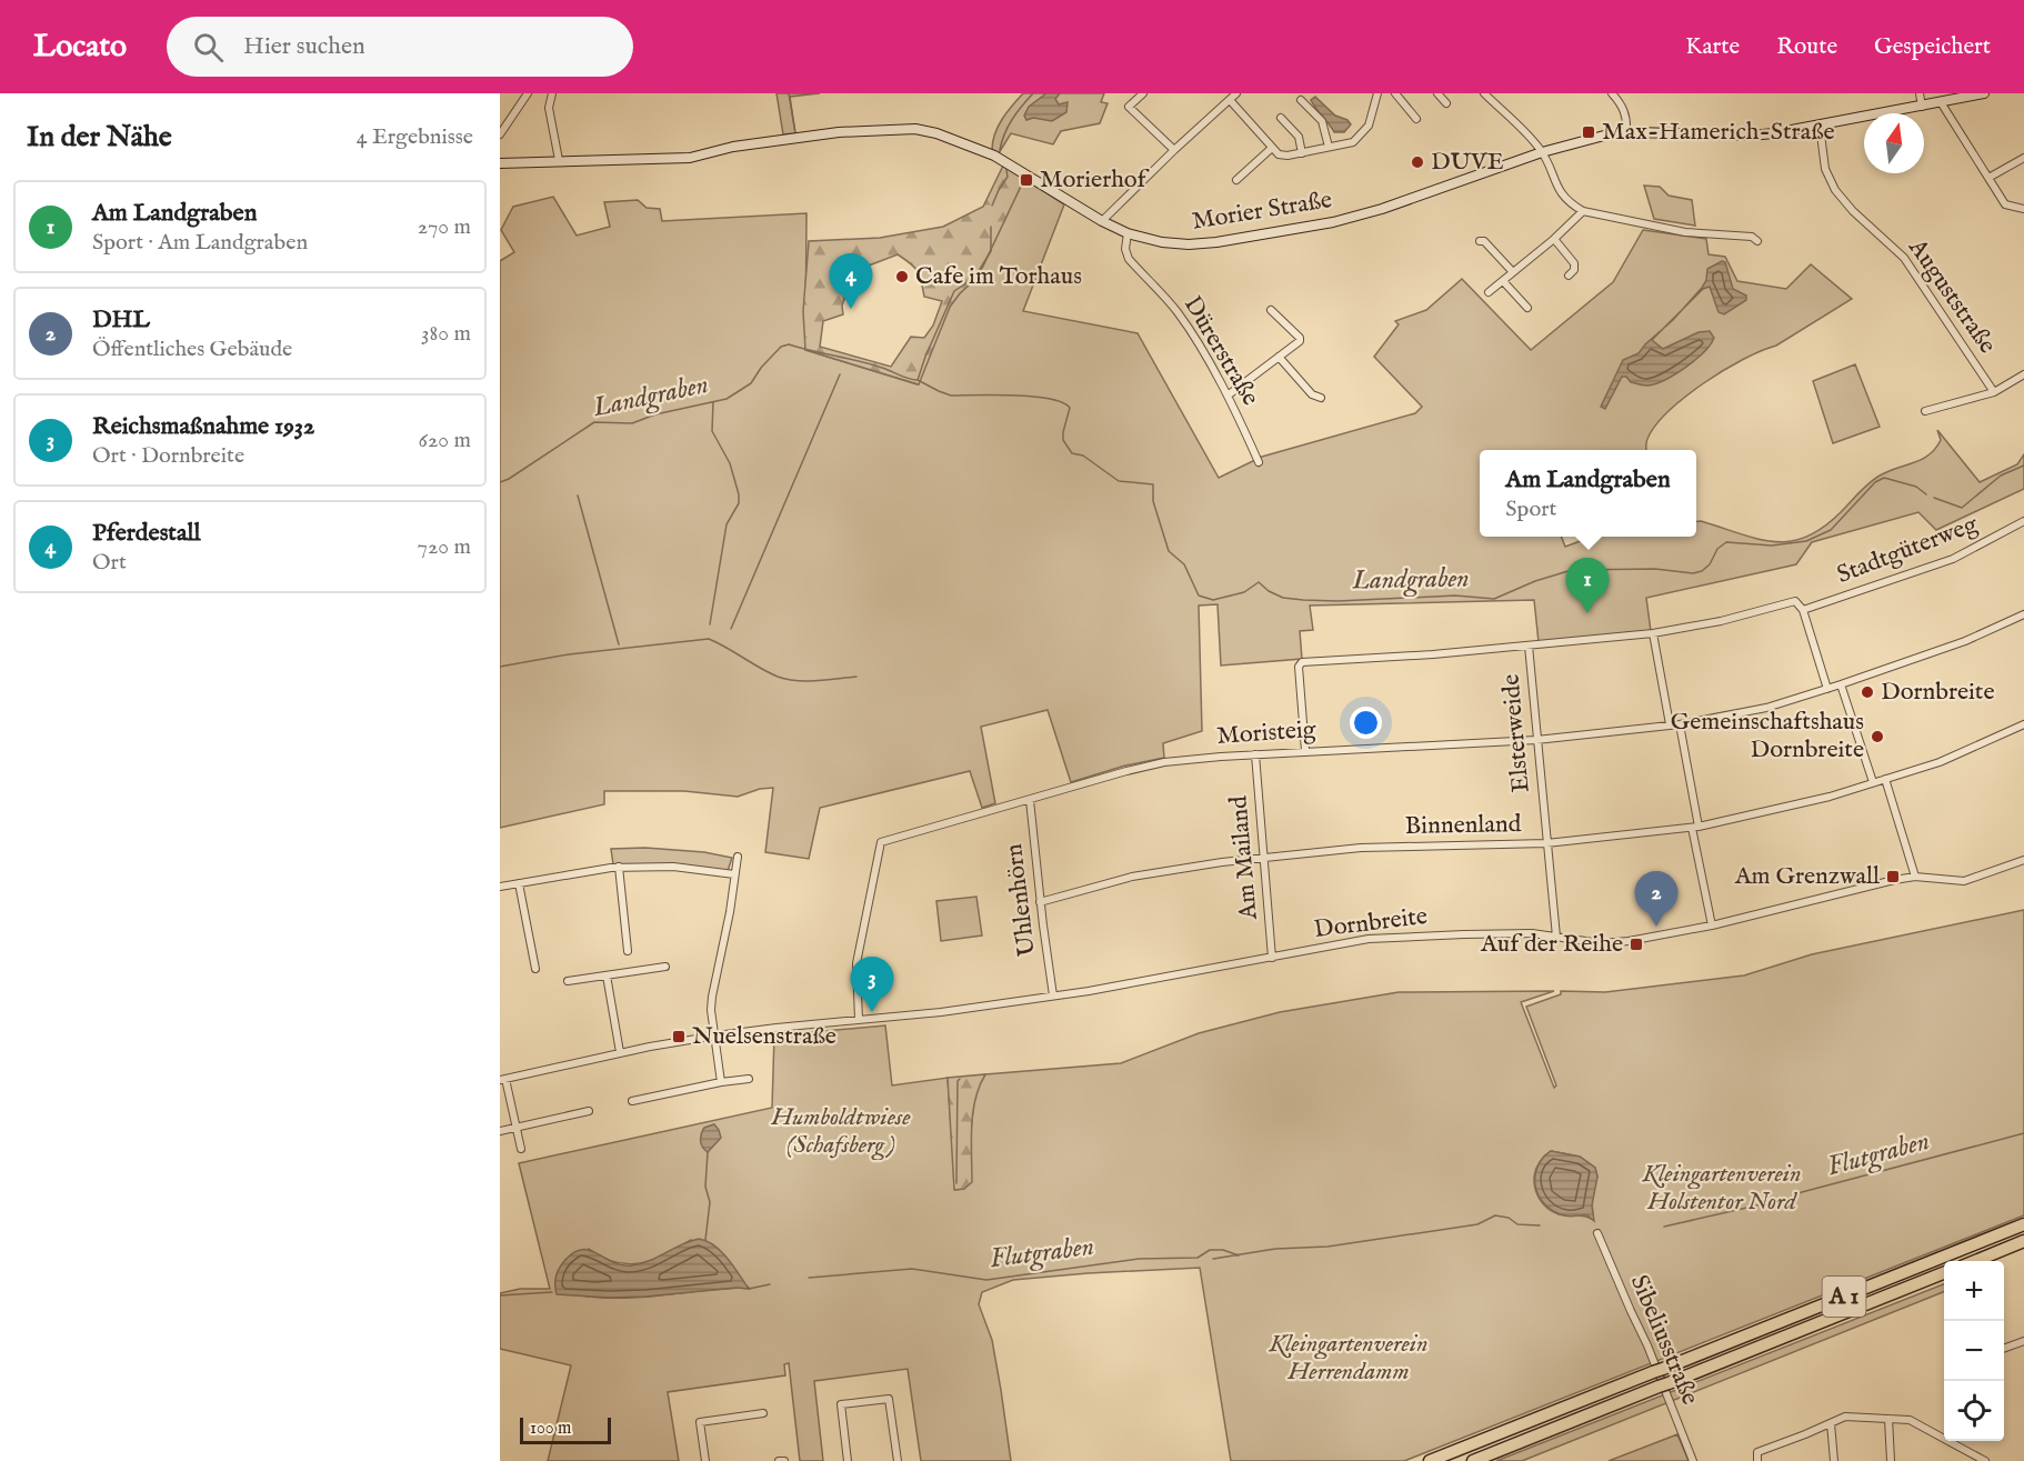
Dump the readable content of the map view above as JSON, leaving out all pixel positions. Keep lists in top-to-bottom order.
{
  "streets": {
    "highway": ["A 1"],
    "main road": ["Morier Straße"],
    "street": [
      "Auguststraße",
      "Dürerstraße",
      "Stadtgüterweg",
      "Moristeig",
      "Elsterweide",
      "Binnenland",
      "Am Mailand",
      "Uhlenhörn",
      "Dornbreite",
      "Sibeliusstraße"
    ]
  },
  "crossings": [
    ["Morier Straße", "Auguststraße"],
    ["Morier Straße", "Dürerstraße"],
    ["Moristeig", "Elsterweide"],
    ["Moristeig", "Am Mailand"],
    ["Moristeig", "Uhlenhörn"],
    ["Moristeig", "Dornbreite"],
    ["Elsterweide", "Binnenland"],
    ["Elsterweide", "Dornbreite"],
    ["Binnenland", "Am Mailand"],
    ["Binnenland", "Uhlenhörn"],
    ["Am Mailand", "Dornbreite"],
    ["Uhlenhörn", "Dornbreite"]
  ],
  "water": ["Landgraben", "Flutgraben"],
  "parks": ["Humboldtwiese (Schafsberg)", "Kleingartenverein Holstentor Nord", "Kleingartenverein Herrendamm"],
  "places": {
    "transit": [
      "Max-Hamerich-Straße",
      "Morierhof",
      "Am Grenzwall",
      "Auf der Reihe",
      "Nuelsenstraße"
    ],
    "other": [
      "DUVE",
      "Cafe im Torhaus",
      "Dornbreite",
      "Gemeinschaftshaus Dornbreite"
    ]
  },
  "scale_bar": "100 m",
  "north": "top",
  "page": {
    "header": "Locato",
    "search": "Hier suchen",
    "nav": ["Karte", "Route", "Gespeichert"],
    "heading": ["In der Nähe", "4 Ergebnisse"],
    "list": [
      {
        "mark": "1",
        "name": "Am Landgraben",
        "note": "Sport · Am Landgraben",
        "value": "270 m"
      },
      {
        "mark": "2",
        "name": "DHL",
        "note": "Öffentliches Gebäude",
        "value": "380 m"
      },
      {
        "mark": "3",
        "name": "Reichsmaßnahme 1932",
        "note": "Ort · Dornbreite",
        "value": "620 m"
      },
      {
        "mark": "4",
        "name": "Pferdestall",
        "note": "Ort",
        "value": "720 m"
      }
    ],
    "pins": [
      "4",
      "1",
      "2",
      "3"
    ],
    "popup": ["Am Landgraben", "Sport"],
    "map_buttons": ["+", "−"],
    "scale": "100 m"
  }
}
